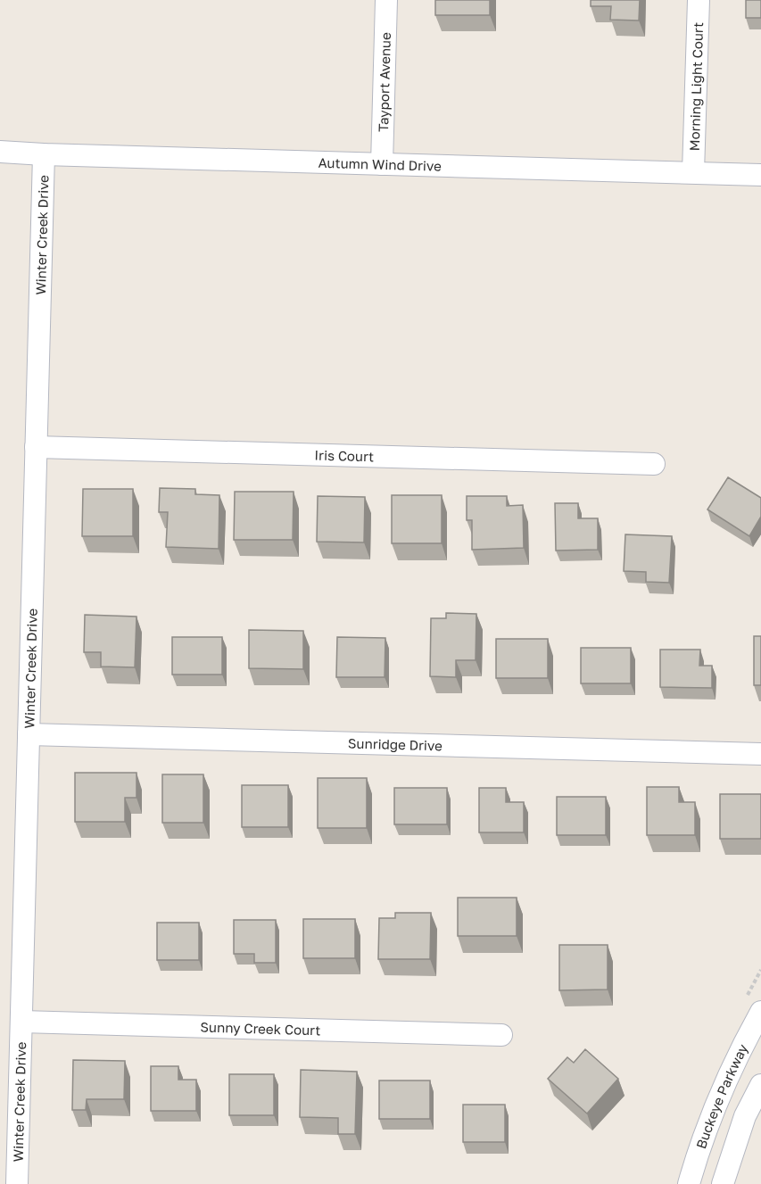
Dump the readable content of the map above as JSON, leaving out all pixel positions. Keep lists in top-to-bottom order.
{
  "streets": {
    "street": [
      "Tayport Avenue",
      "Morning Light Court",
      "Autumn Wind Drive",
      "Winter Creek Drive",
      "Iris Court",
      "Sunridge Drive",
      "Sunny Creek Court",
      "Buckeye Parkway"
    ]
  },
  "crossings": [
    ["Tayport Avenue", "Autumn Wind Drive"],
    ["Morning Light Court", "Autumn Wind Drive"],
    ["Autumn Wind Drive", "Winter Creek Drive"],
    ["Winter Creek Drive", "Iris Court"],
    ["Winter Creek Drive", "Sunridge Drive"],
    ["Winter Creek Drive", "Sunny Creek Court"]
  ]
}
